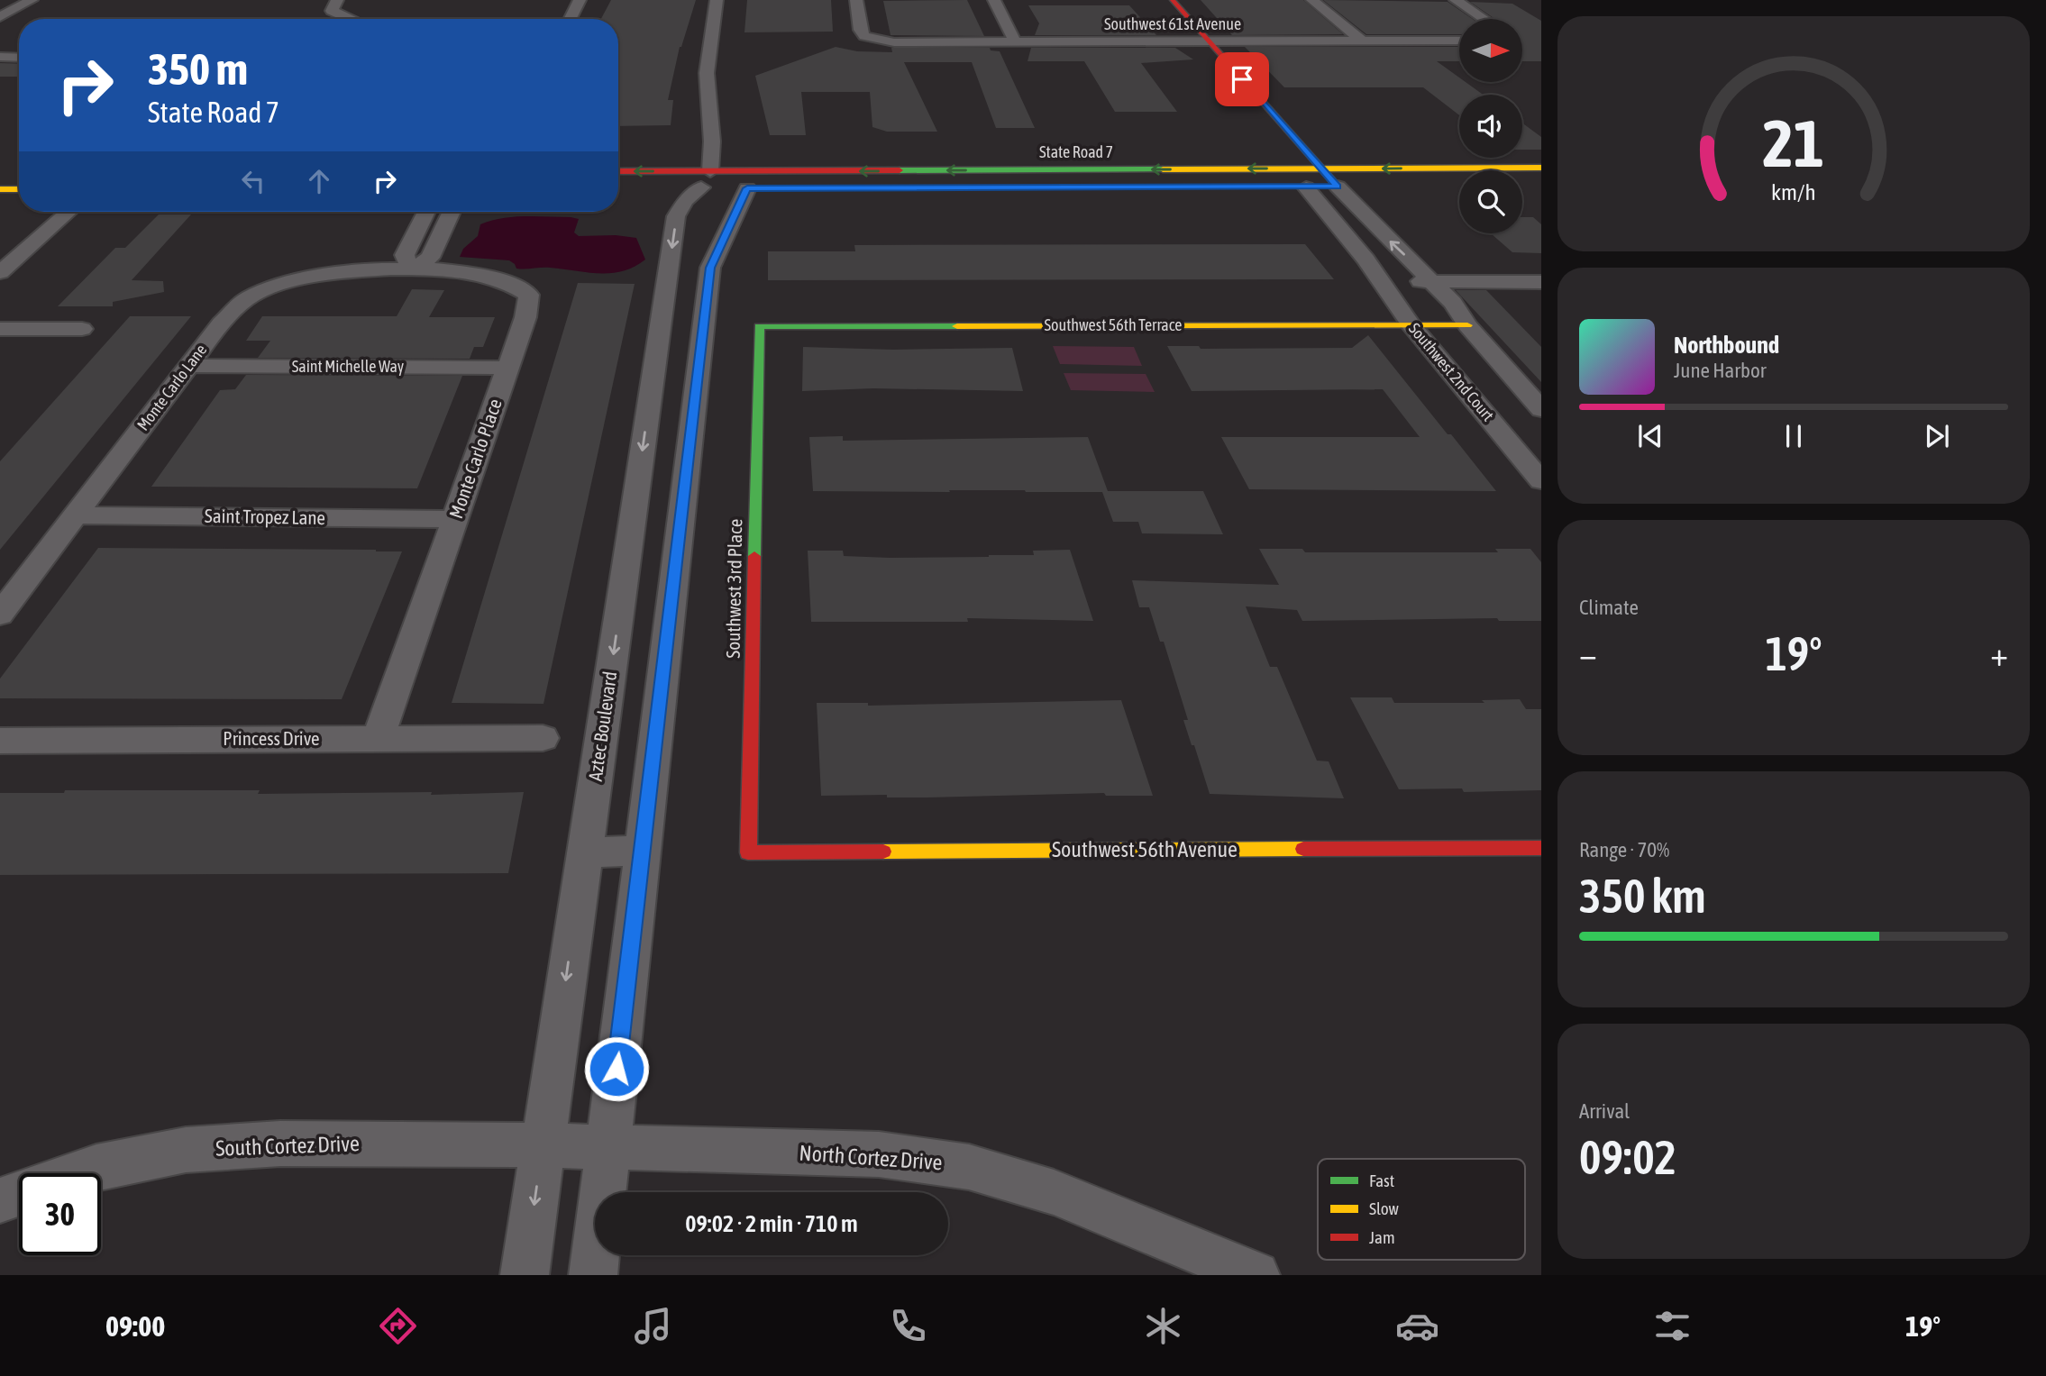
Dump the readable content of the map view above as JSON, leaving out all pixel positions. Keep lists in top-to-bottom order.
{
  "streets": {
    "main road": [
      "State Road 7",
      "Southwest 56th Terrace",
      "Southwest 3rd Place",
      "Southwest 56th Avenue"
    ],
    "street": [
      "Southwest 61st Avenue",
      "Saint Michelle Way",
      "Southwest 2nd Court",
      "Monte Carlo Lane",
      "Monte Carlo Place",
      "Saint Tropez Lane",
      "Aztec Boulevard",
      "Princess Drive",
      "South Cortez Drive",
      "North Cortez Drive"
    ]
  },
  "crossings": [
    ["State Road 7", "Aztec Boulevard"],
    ["Southwest 56th Terrace", "Southwest 2nd Court"],
    ["Southwest 56th Terrace", "Southwest 3rd Place"],
    ["Saint Michelle Way", "Monte Carlo Lane"],
    ["Saint Michelle Way", "Monte Carlo Place"],
    ["Monte Carlo Lane", "Monte Carlo Place"],
    ["Monte Carlo Lane", "Saint Tropez Lane"],
    ["Monte Carlo Place", "Saint Tropez Lane"],
    ["Monte Carlo Place", "Princess Drive"],
    ["Southwest 3rd Place", "Southwest 56th Avenue"],
    ["Aztec Boulevard", "South Cortez Drive"],
    ["Aztec Boulevard", "North Cortez Drive"],
    ["South Cortez Drive", "North Cortez Drive"]
  ],
  "one_way": ["State Road 7"],
  "legend": ["Fast", "Slow", "Jam"],
  "north": "right",
  "page": {
    "turn": ["350 m", "State Road 7"],
    "song": ["Northbound", "June Harbor"],
    "tile": [
      "Climate",
      ["Range · 70%", "350 km"],
      ["Arrival", "09:02"]
    ],
    "heat": ["−", "19°", "+"],
    "limit": "30",
    "trip": "09:02 · 2 min · 710 m",
    "tabs": ["09:00", "19°"],
    "gauge": ["21", "km/h"]
  }
}
